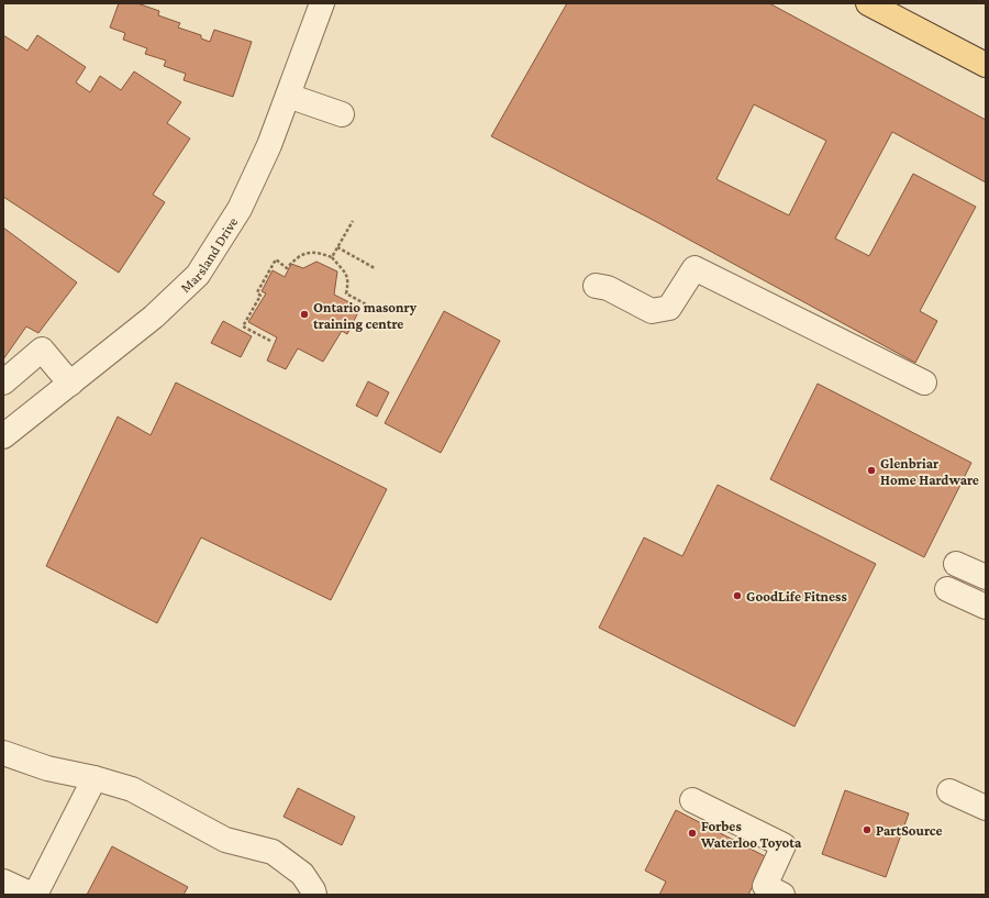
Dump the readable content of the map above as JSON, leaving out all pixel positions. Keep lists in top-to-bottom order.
{
  "streets": {
    "street": ["Marsland Drive"]
  },
  "places": [
    "Ontario masonry training centre",
    "Glenbriar Home Hardware",
    "GoodLife Fitness",
    "PartSource",
    "Forbes Waterloo Toyota"
  ]
}
